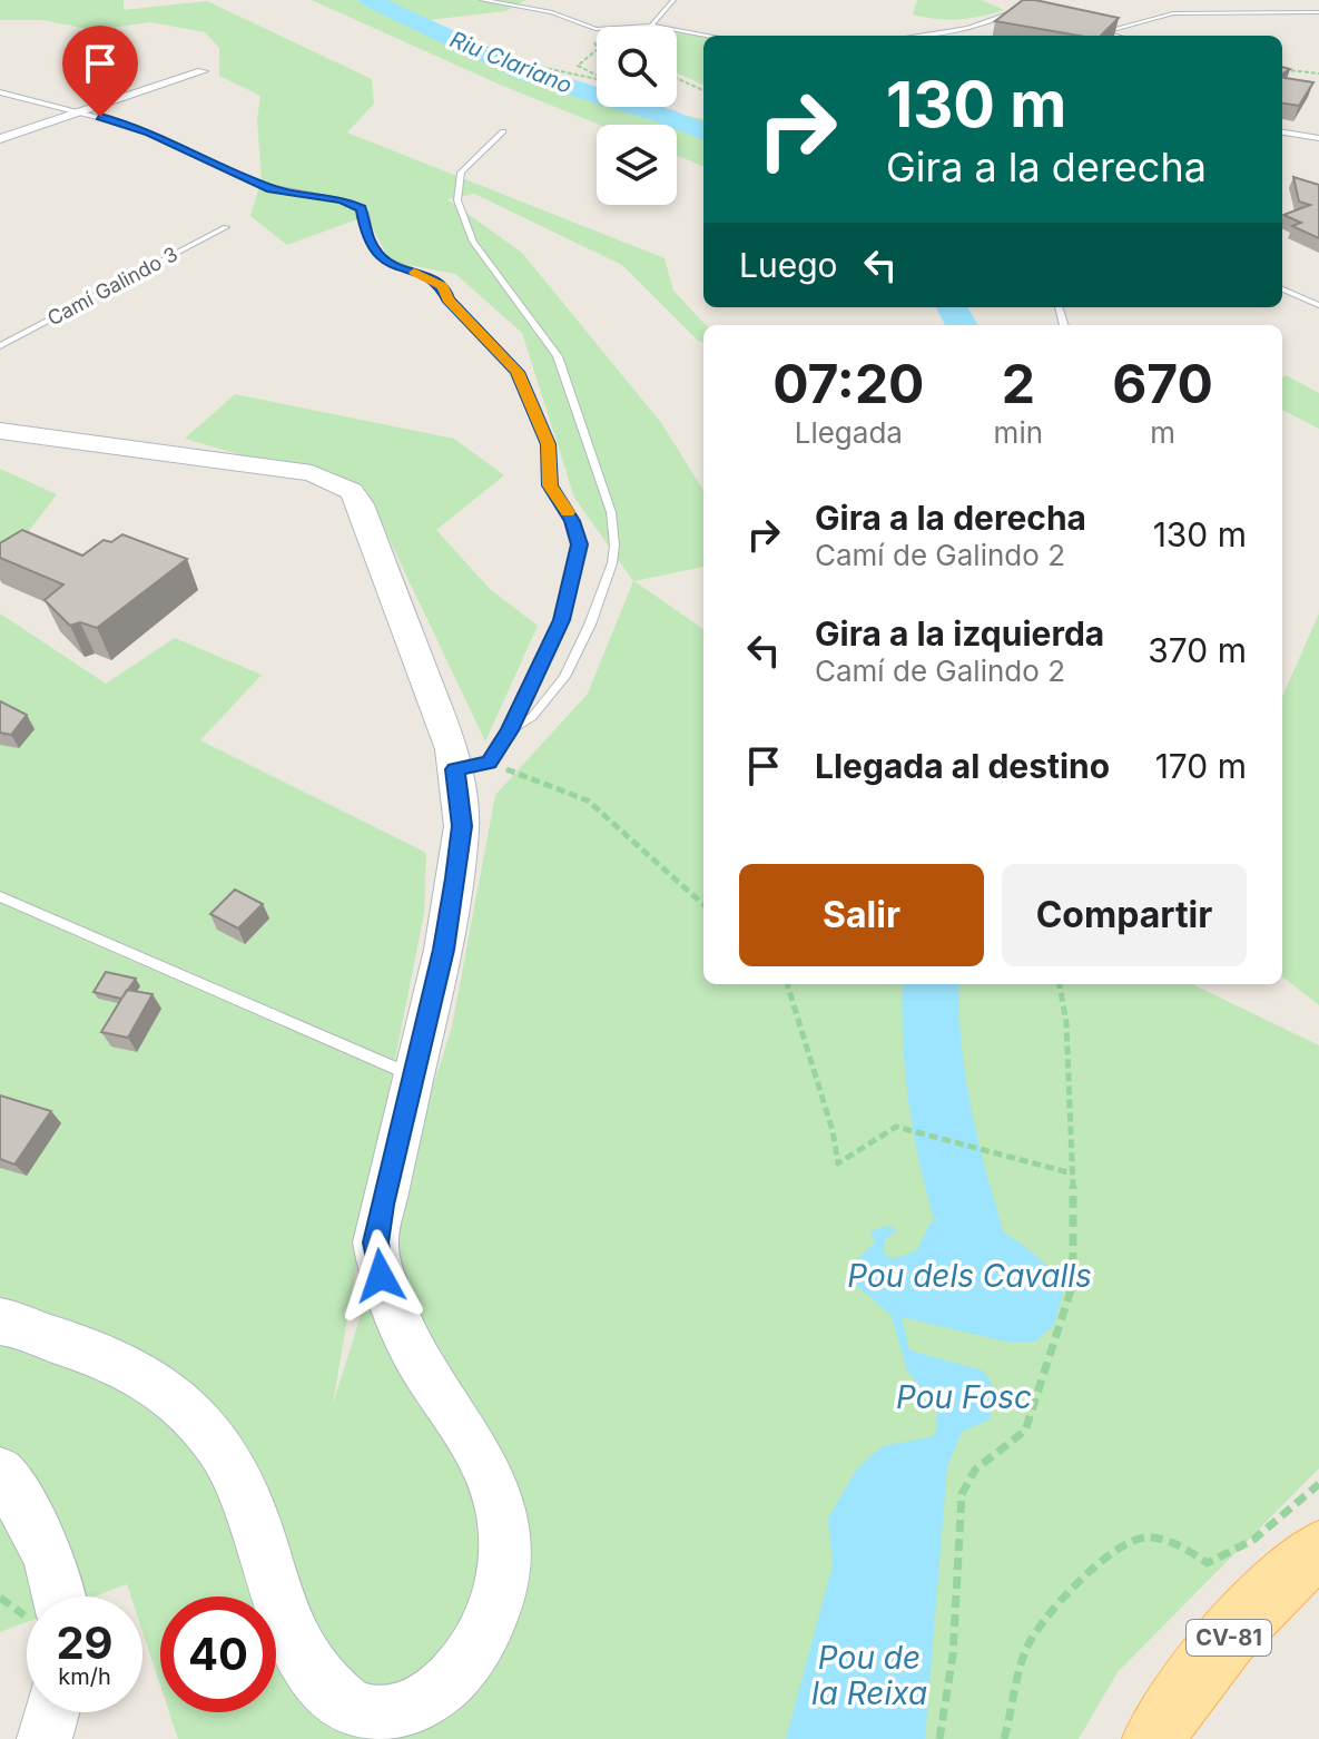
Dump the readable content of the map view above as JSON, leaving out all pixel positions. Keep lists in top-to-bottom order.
{
  "streets": {
    "main road": ["CV-81"],
    "lane": ["Camí Galindo 3"]
  },
  "water": [
    "Riu Clariano",
    "Pou dels Cavalls",
    "Pou Fosc",
    "Pou de la Reixa"
  ],
  "page": {
    "turn": ["130 m", "Gira a la derecha"],
    "then": "Luego",
    "eta": [
      "07:20",
      "Llegada",
      "2",
      "min",
      "670",
      "m"
    ],
    "list": [
      {
        "name": "Gira a la derecha",
        "note": "Camí de Galindo 2",
        "value": "130 m"
      },
      {
        "name": "Gira a la izquierda",
        "note": "Camí de Galindo 2",
        "value": "370 m"
      },
      {
        "name": "Llegada al destino",
        "value": "170 m"
      }
    ],
    "buttons": ["Salir", "Compartir"],
    "speed": "29 km/h",
    "limit": "40"
  }
}
